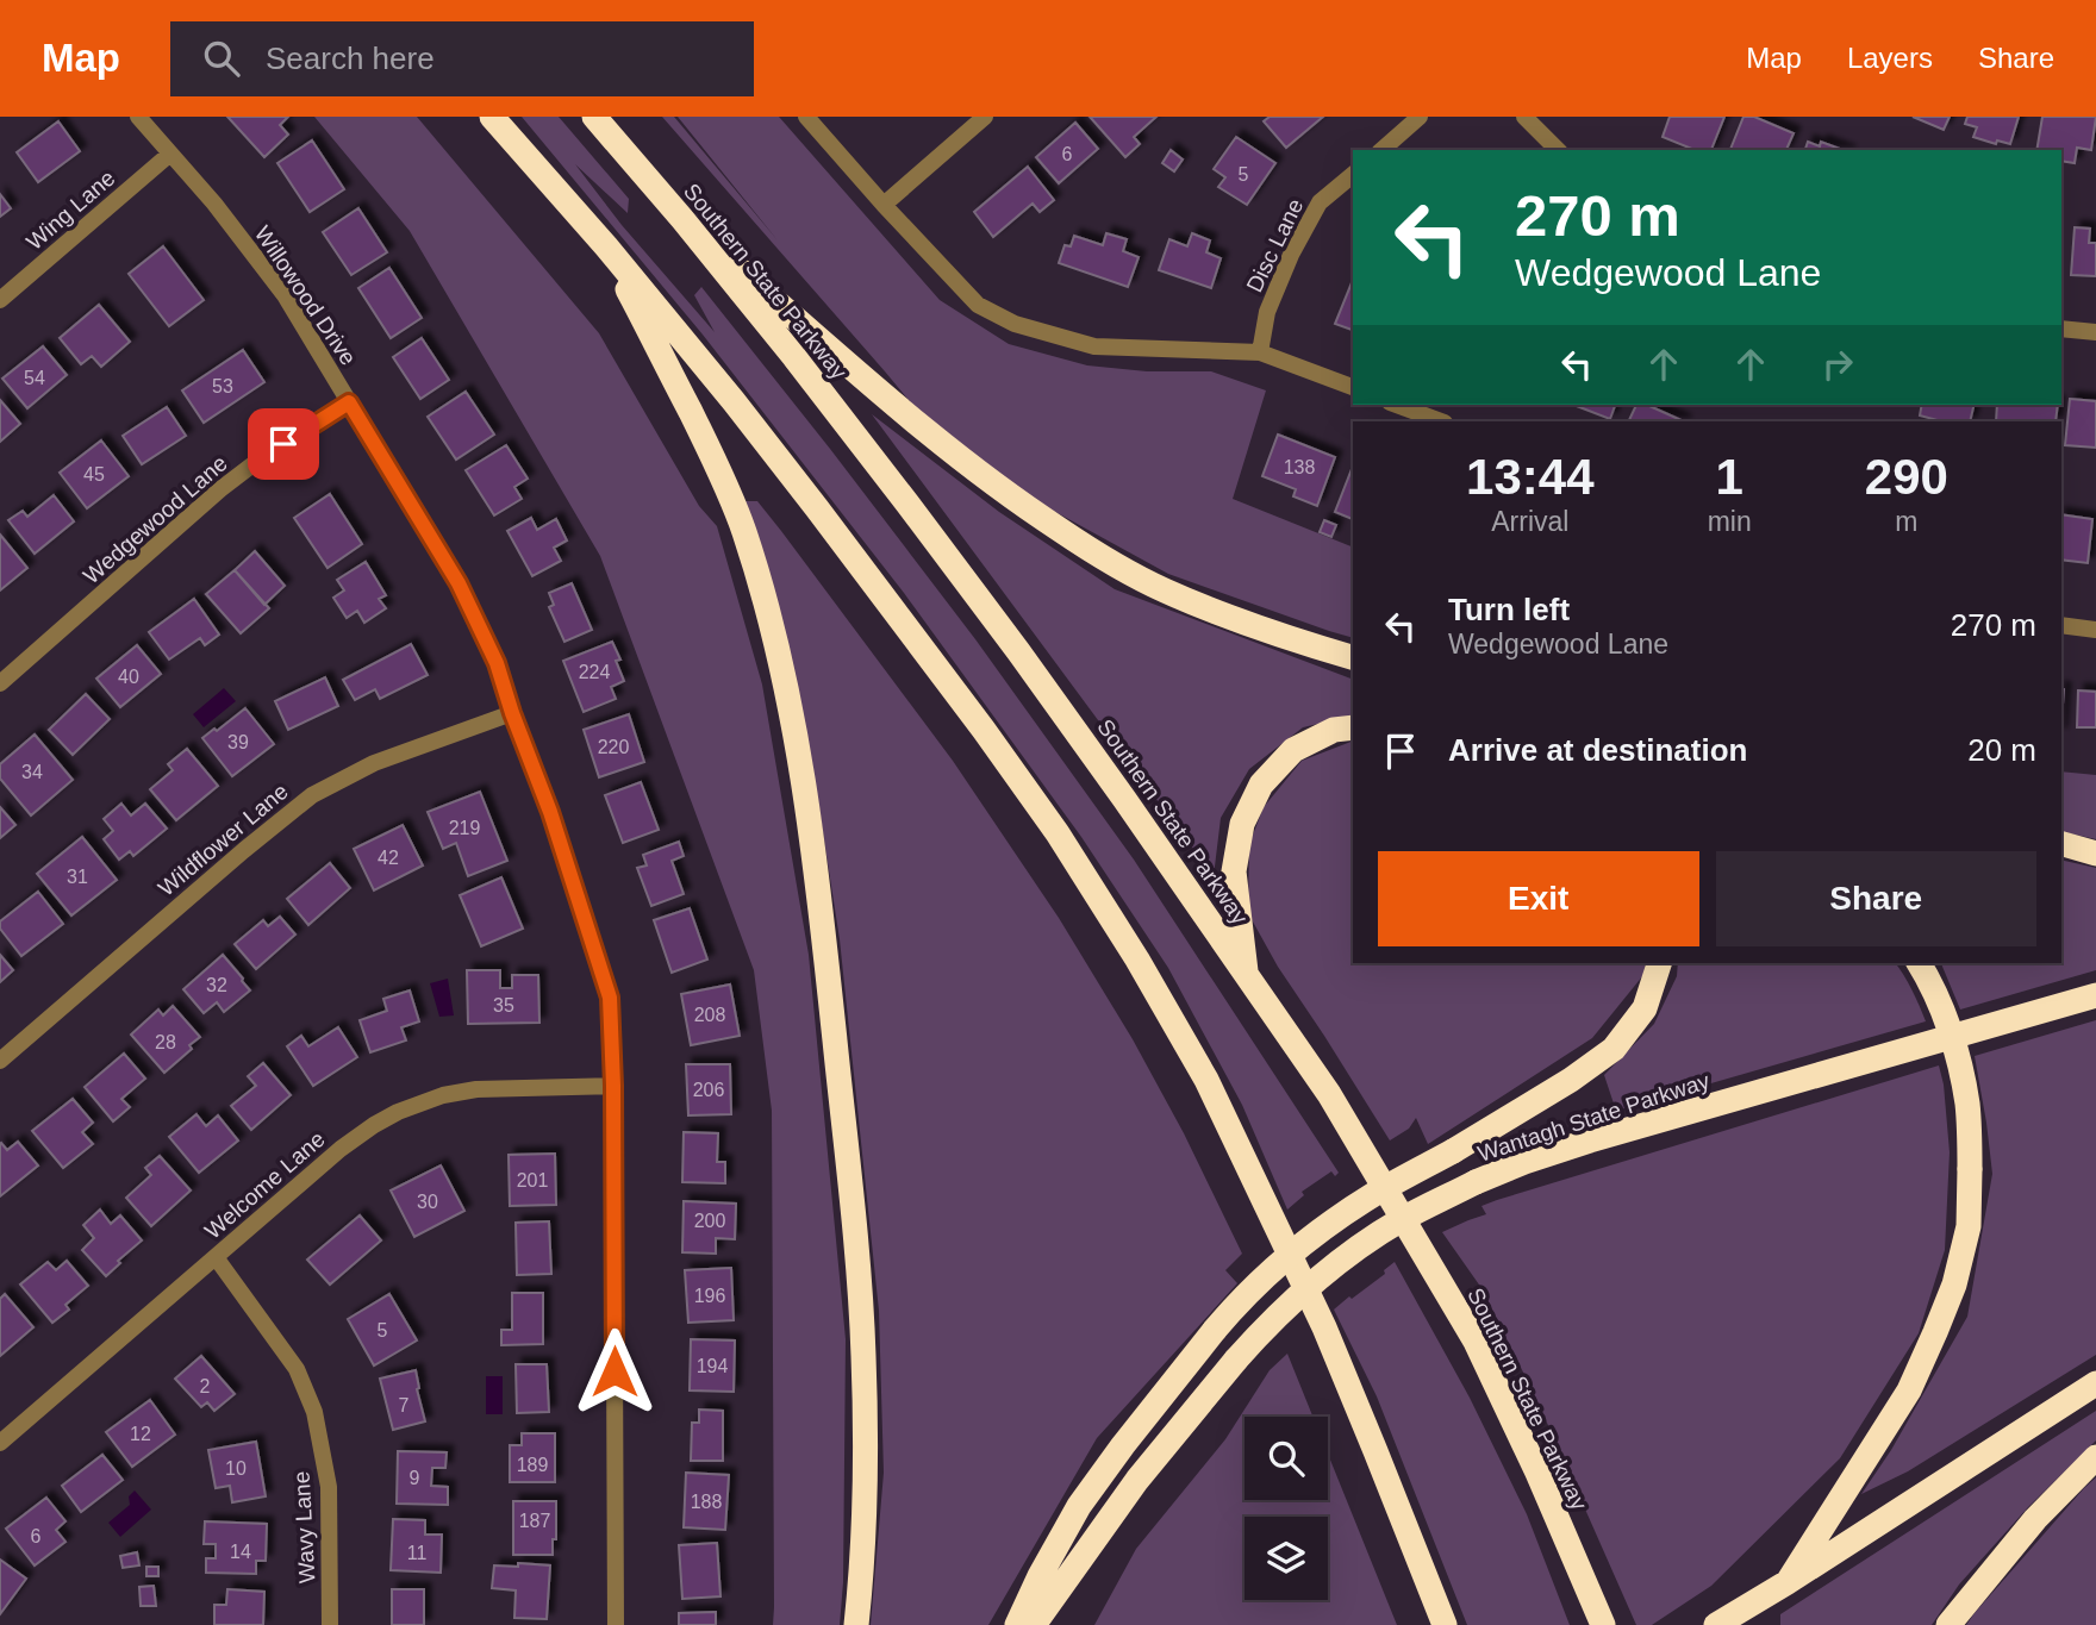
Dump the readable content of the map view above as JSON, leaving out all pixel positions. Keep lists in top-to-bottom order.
{
  "streets": {
    "highway": ["Southern State Parkway", "Wantagh State Parkway"],
    "street": [
      "Wing Lane",
      "Disc Lane",
      "Willowood Drive",
      "Wedgewood Lane",
      "Wildflower Lane",
      "Welcome Lane",
      "Wavy Lane"
    ]
  },
  "crossings": [
    ["Wing Lane", "Willowood Drive"],
    ["Willowood Drive", "Wedgewood Lane"],
    ["Willowood Drive", "Wildflower Lane"],
    ["Willowood Drive", "Welcome Lane"],
    ["Welcome Lane", "Wavy Lane"]
  ],
  "house_numbers": [
    "6",
    "5",
    "54",
    "53",
    "138",
    "45",
    "224",
    "40",
    "39",
    "220",
    "34",
    "219",
    "42",
    "31",
    "32",
    "35",
    "208",
    "28",
    "206",
    "201",
    "30",
    "200",
    "196",
    "5",
    "194",
    "2",
    "7",
    "12",
    "189",
    "10",
    "9",
    "188",
    "187",
    "6",
    "14",
    "11"
  ],
  "page": {
    "header": "Map",
    "search": "Search here",
    "nav": ["Map", "Layers", "Share"],
    "turn": ["270 m", "Wedgewood Lane"],
    "eta": [
      "13:44",
      "Arrival",
      "1",
      "min",
      "290",
      "m"
    ],
    "list": [
      {
        "name": "Turn left",
        "note": "Wedgewood Lane",
        "value": "270 m"
      },
      {
        "name": "Arrive at destination",
        "value": "20 m"
      }
    ],
    "buttons": ["Exit", "Share"]
  }
}
